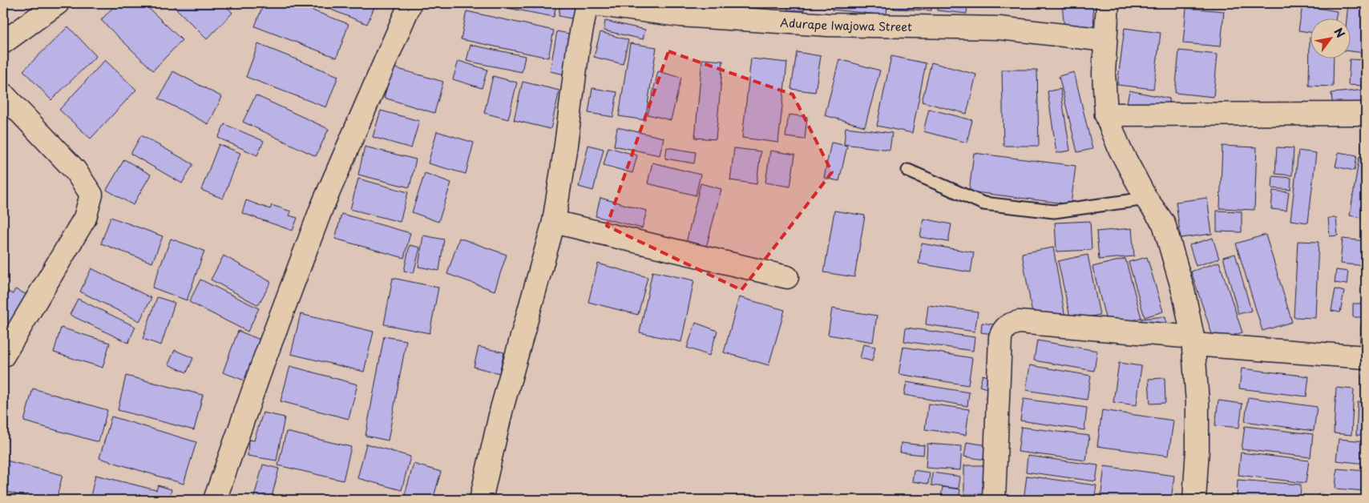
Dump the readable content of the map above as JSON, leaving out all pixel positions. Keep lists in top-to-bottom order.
{
  "streets": {
    "street": ["Adurape Iwajowa Street"]
  },
  "north": "top right"
}
